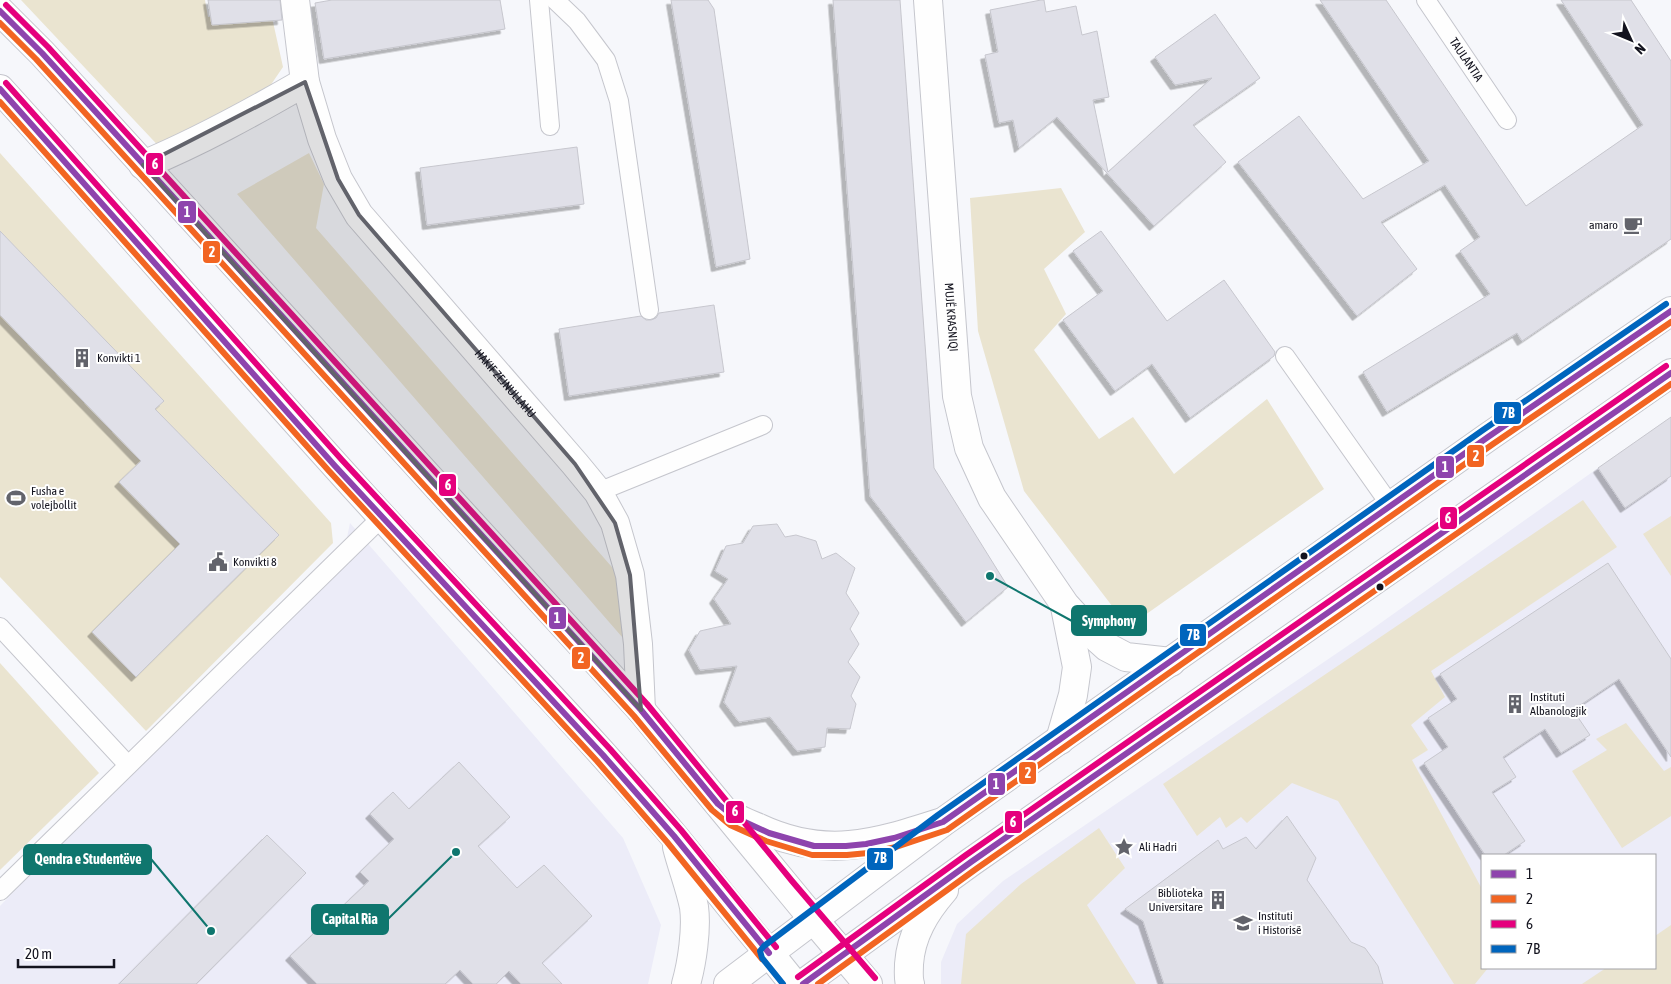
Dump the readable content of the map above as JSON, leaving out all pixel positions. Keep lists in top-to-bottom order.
{
  "streets": {
    "main road": ["MUJË KRASNIQI", "HAKIF ZEJNULLAHU"],
    "lane": ["TAULANTIA"]
  },
  "places": {
    "cafe": ["amaro"],
    "building": ["Konvikti 1", "Instituti Albanologjik", "Biblioteka Universitare"],
    "sports": ["Fusha e volejbollit"],
    "public building": ["Konvikti 8"],
    "other": ["Symphony", "Capital Ria", "Qendra e Studentëve"],
    "place": ["Ali Hadri"],
    "school or university": ["Instituti i Historisë"]
  },
  "lines": [
    "transit line 6",
    "transit line 1",
    "transit line 2",
    "transit line 7B"
  ],
  "legend": [
    "1",
    "2",
    "6",
    "7B"
  ],
  "scale_bar": "20 m",
  "north": "bottom right"
}
